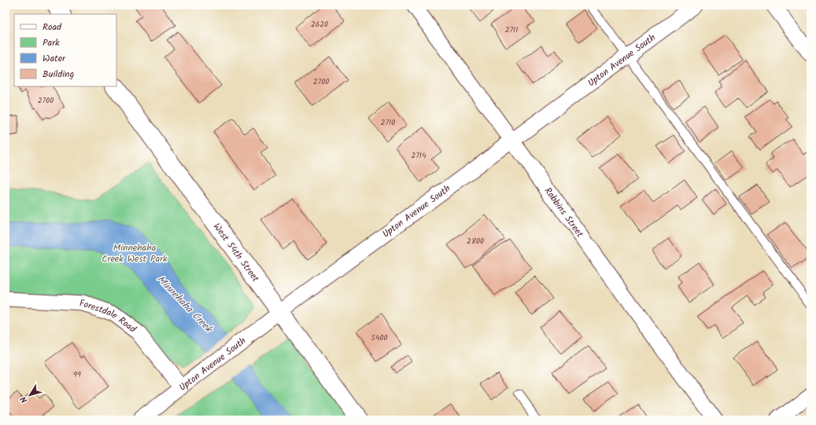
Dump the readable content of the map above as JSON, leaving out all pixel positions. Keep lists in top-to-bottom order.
{
  "streets": {
    "street": [
      "Upton Avenue South",
      "Robbins Street",
      "West 54th Street",
      "Forestdale Road"
    ]
  },
  "crossings": [
    ["Upton Avenue South", "Robbins Street"],
    ["Upton Avenue South", "West 54th Street"],
    ["Upton Avenue South", "Forestdale Road"]
  ],
  "water": ["Minnehaha Creek"],
  "parks": ["Minnehaha Creek West Park"],
  "house_numbers": [
    "2620",
    "2711",
    "2700",
    "2700",
    "2710",
    "2714",
    "2800",
    "5400",
    "99"
  ],
  "legend": [
    "Road",
    "Park",
    "Water",
    "Building"
  ],
  "north": "bottom left"
}
